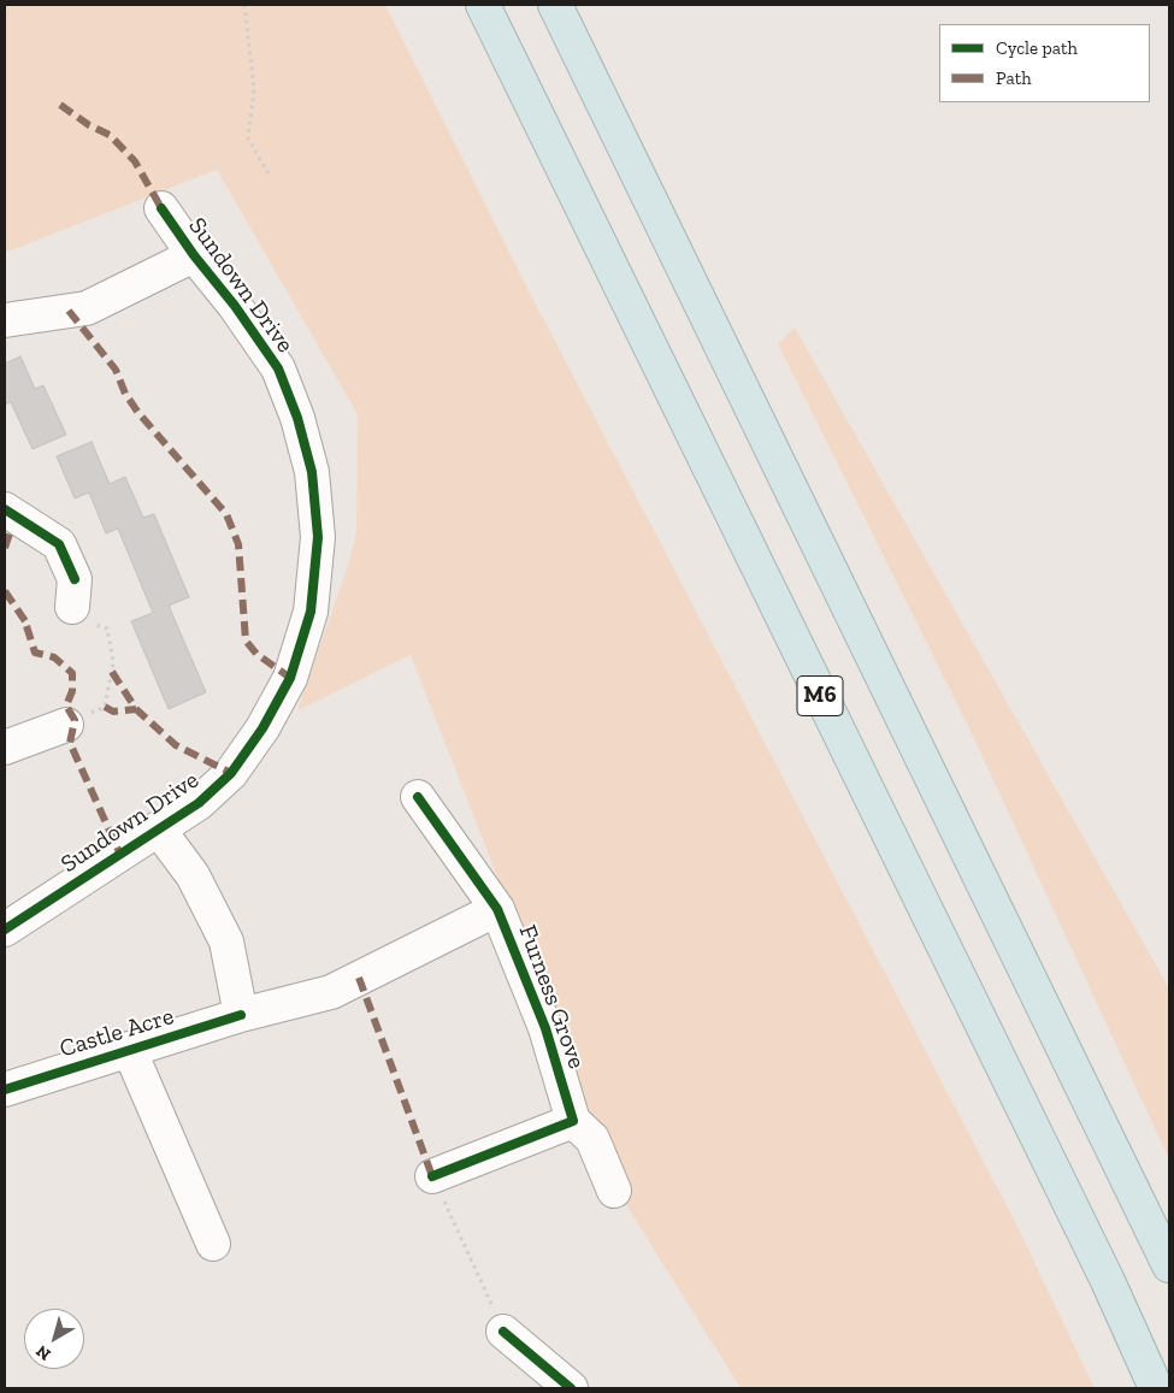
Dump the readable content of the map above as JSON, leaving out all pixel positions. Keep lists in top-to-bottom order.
{
  "streets": {
    "highway": ["M6"],
    "street": ["Sundown Drive", "Furness Grove", "Castle Acre"]
  },
  "crossings": [
    ["Furness Grove", "Castle Acre"]
  ],
  "legend": ["Cycle path", "Path"],
  "north": "bottom left"
}
